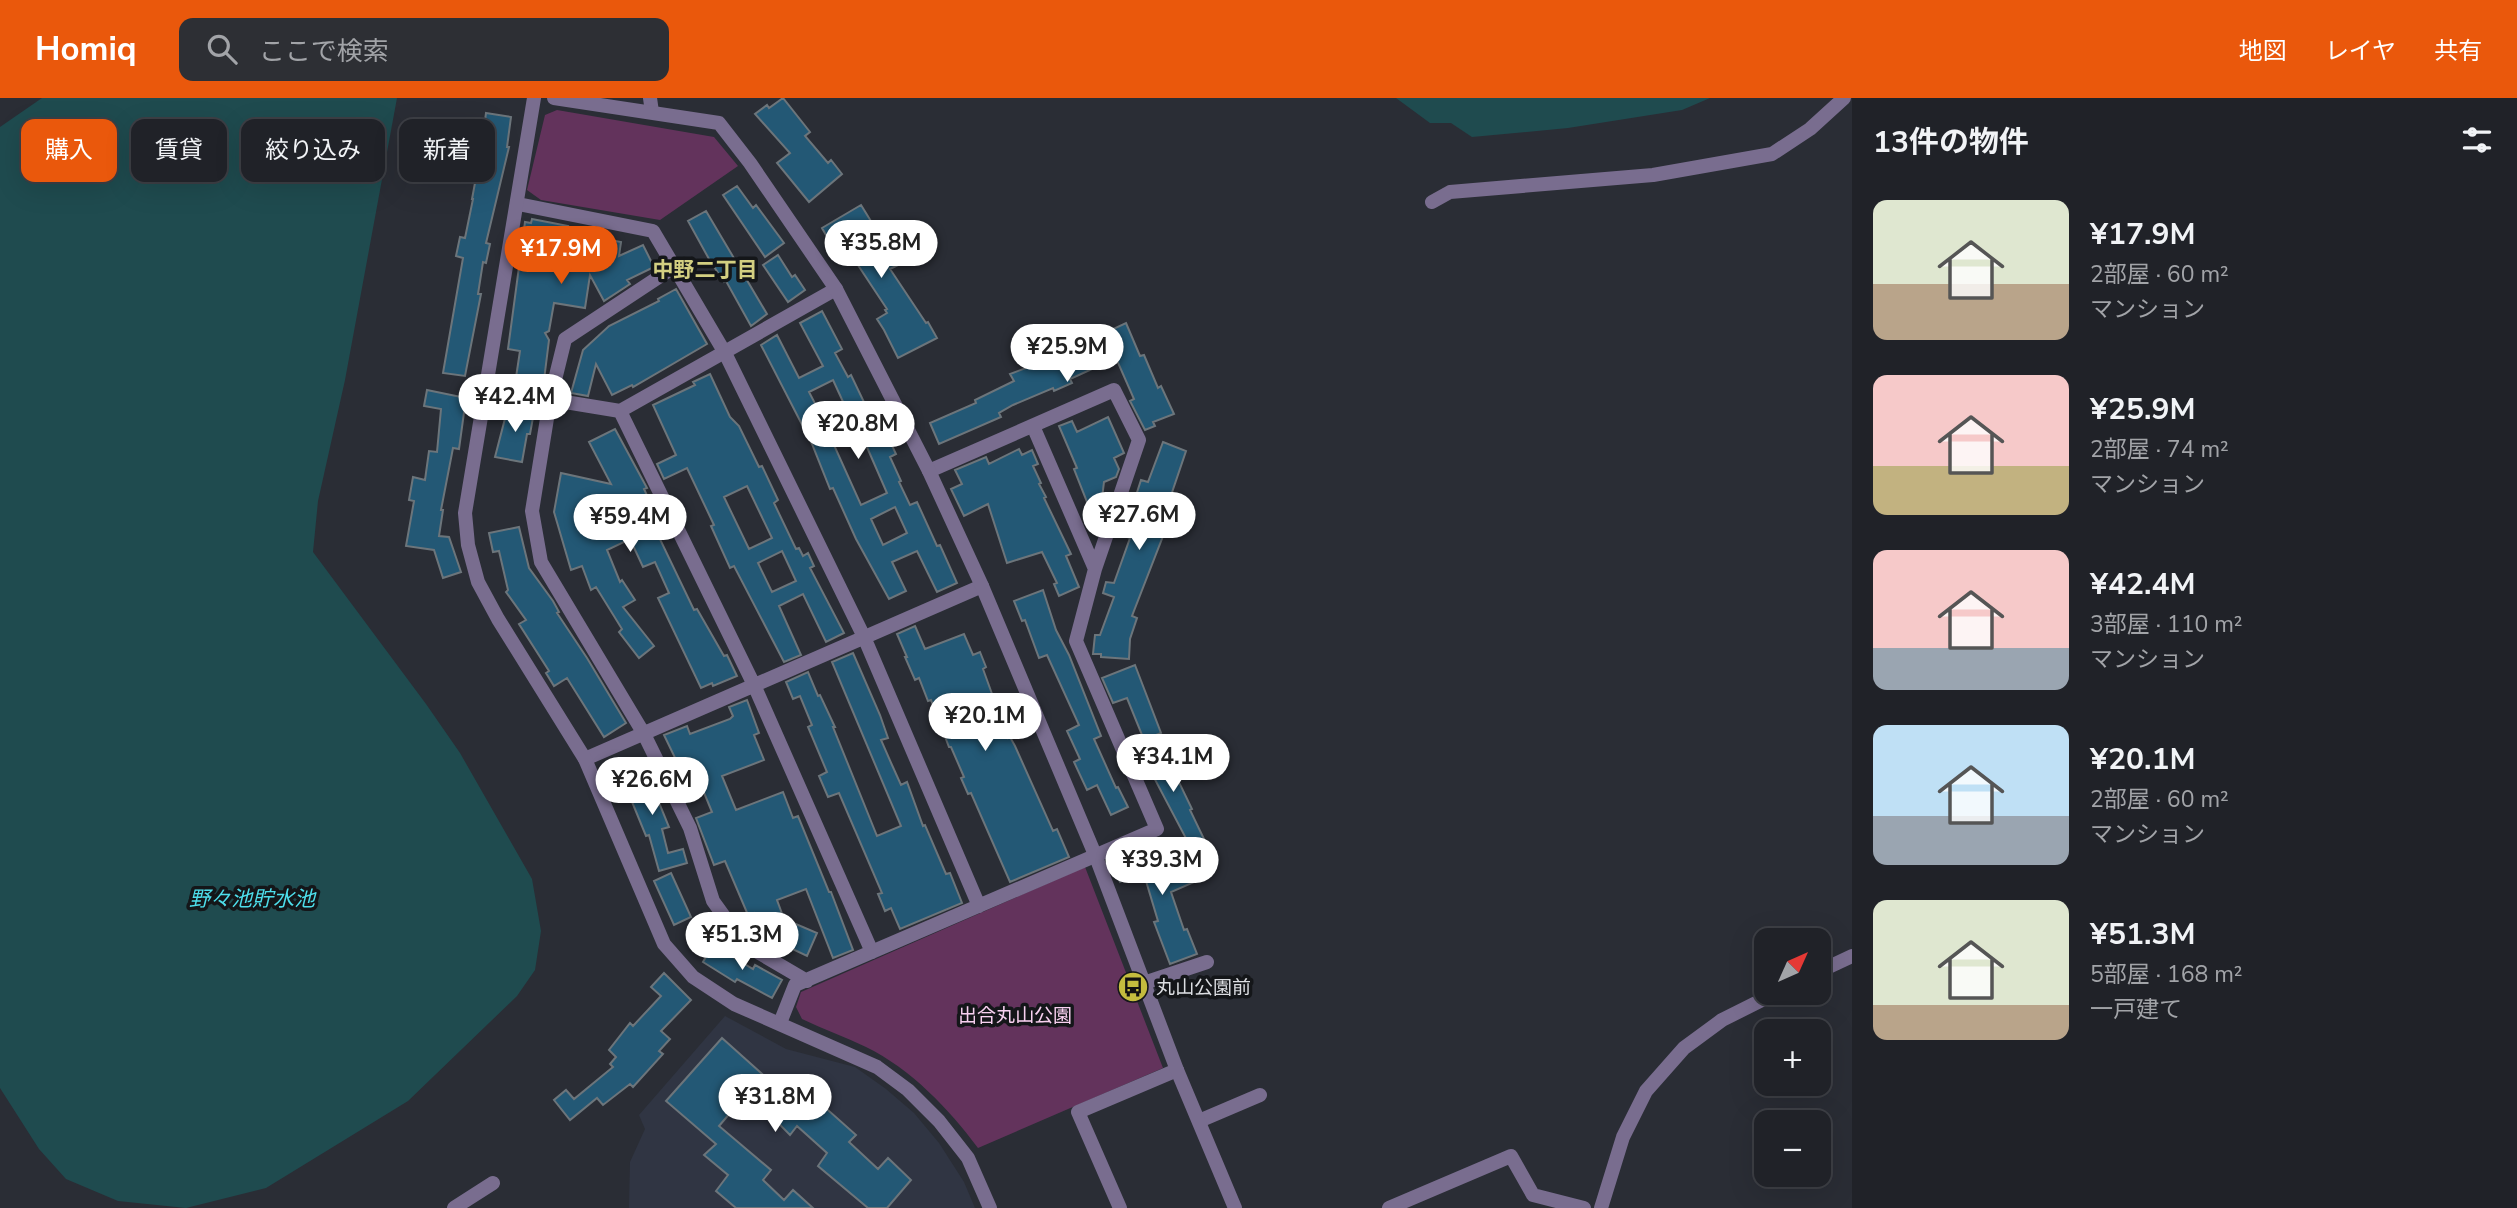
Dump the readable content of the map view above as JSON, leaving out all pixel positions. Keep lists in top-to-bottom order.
{
  "districts": ["中野二丁目"],
  "water": ["野々池貯水池"],
  "parks": ["出合丸山公園"],
  "places": {
    "bus stop": ["丸山公園前"]
  },
  "north": "top right",
  "page": {
    "header": "Homiq",
    "search": "ここで検索",
    "nav": ["地図", "レイヤ", "共有"],
    "heading": "13件の物件",
    "chip": [
      "購入",
      "賃貸",
      "絞り込み",
      "新着"
    ],
    "list": [
      {
        "name": "¥17.9M",
        "note": "2部屋 · 60 m² · マンション"
      },
      {
        "name": "¥25.9M",
        "note": "2部屋 · 74 m² · マンション"
      },
      {
        "name": "¥42.4M",
        "note": "3部屋 · 110 m² · マンション"
      },
      {
        "name": "¥20.1M",
        "note": "2部屋 · 60 m² · マンション"
      },
      {
        "name": "¥51.3M",
        "note": "5部屋 · 168 m² · 一戸建て"
      }
    ],
    "price": [
      "¥35.8M",
      "¥17.9M",
      "¥25.9M",
      "¥42.4M",
      "¥20.8M",
      "¥27.6M",
      "¥59.4M",
      "¥20.1M",
      "¥34.1M",
      "¥26.6M",
      "¥39.3M",
      "¥51.3M",
      "¥31.8M"
    ],
    "map_buttons": ["+", "−"]
  }
}
